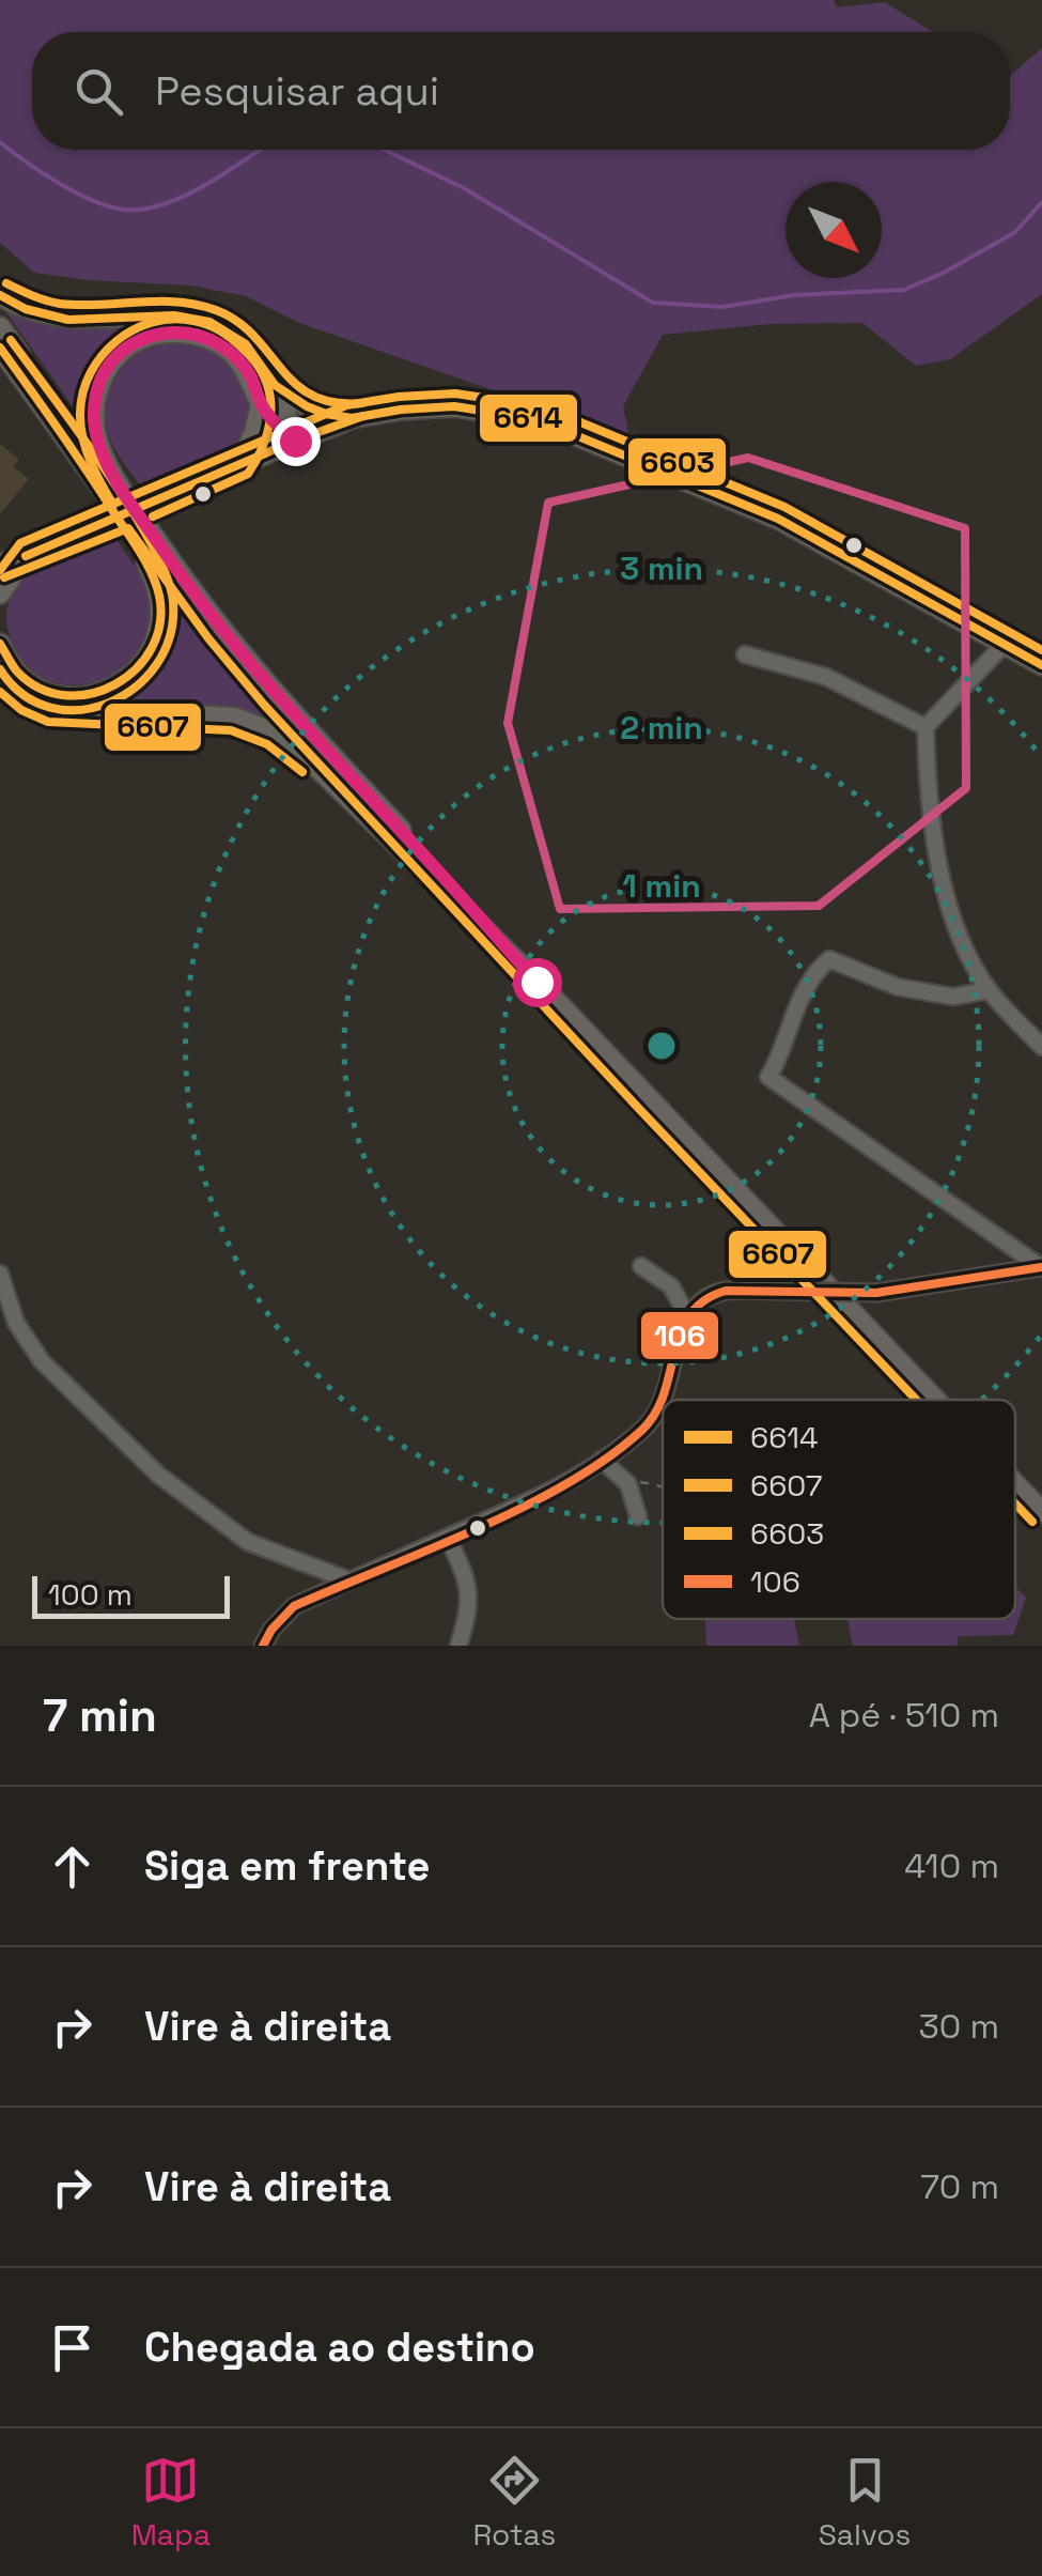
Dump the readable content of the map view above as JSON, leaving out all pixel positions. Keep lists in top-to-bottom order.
{
  "lines": [
    "transit line 6603",
    "transit line 6614",
    "transit line 6607",
    "transit line 106"
  ],
  "legend": [
    "6614",
    "6607",
    "6603",
    "106"
  ],
  "scale_bar": "100 m",
  "north": "bottom right",
  "page": {
    "search": "Pesquisar aqui",
    "scale": "100 m",
    "heading": ["7 min", "A pé · 510 m"],
    "list": [
      ["Siga em frente", "410 m"],
      ["Vire à direita", "30 m"],
      ["Vire à direita", "70 m"],
      "Chegada ao destino"
    ],
    "nav": ["Mapa", "Rotas", "Salvos"]
  },
  "rings": ["3 min", "2 min", "1 min"]
}
